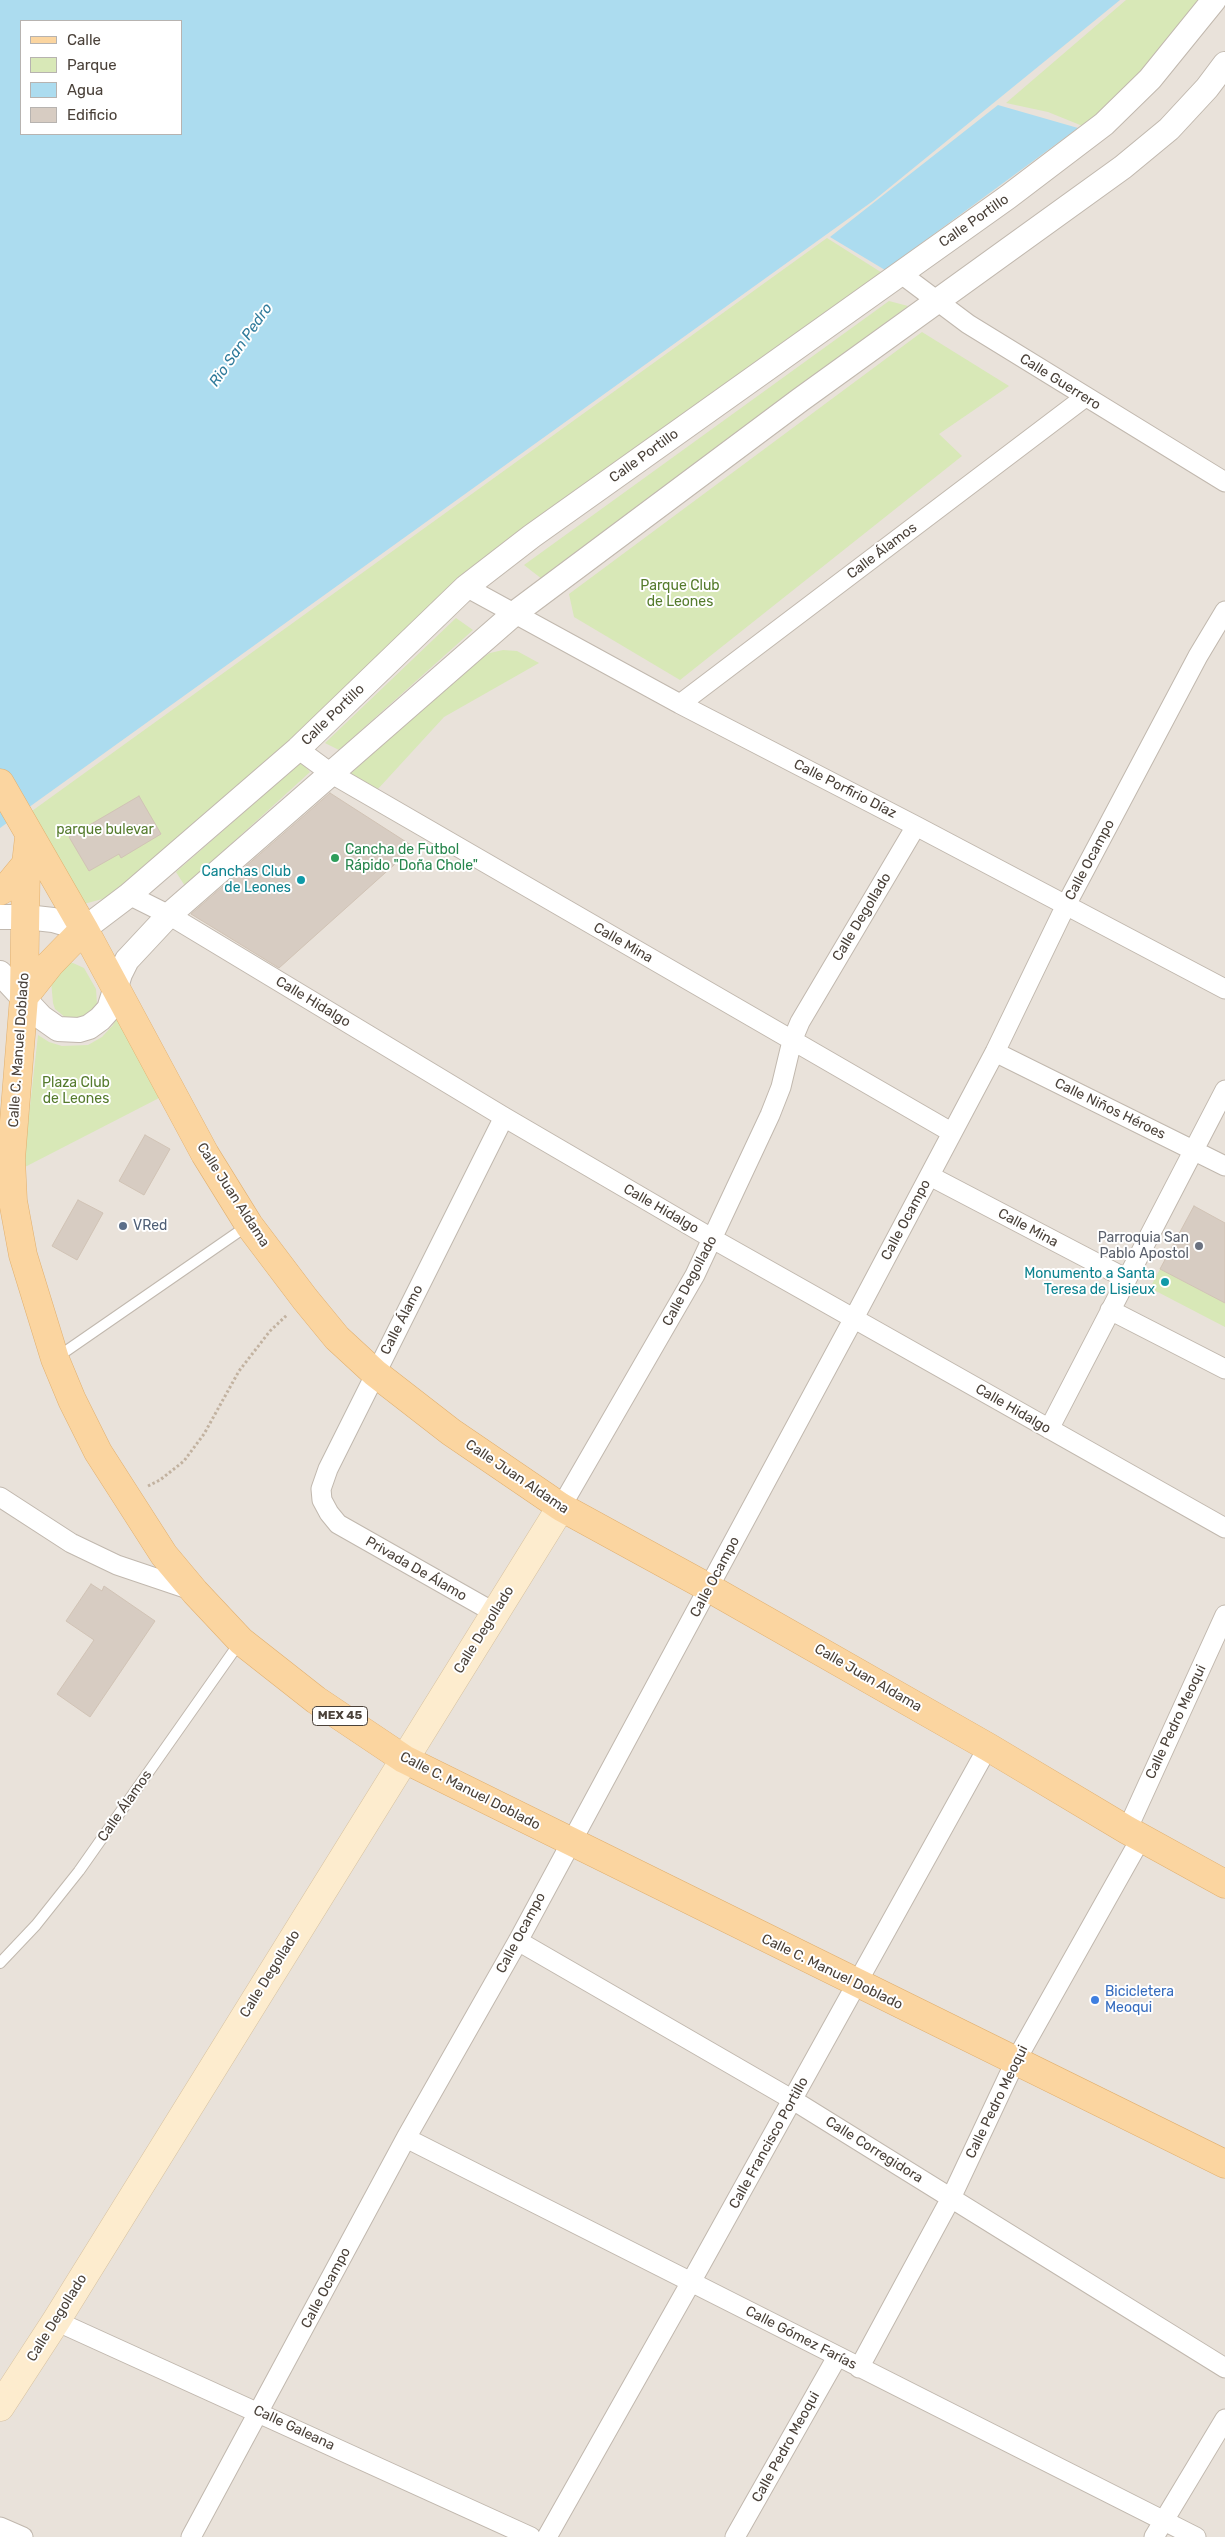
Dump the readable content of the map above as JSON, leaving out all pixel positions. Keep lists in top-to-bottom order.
{
  "streets": {
    "main road": [
      "Calle Degollado",
      "Calle C. Manuel Doblado",
      "Calle Juan Aldama",
      "MEX 45"
    ],
    "street": [
      "Calle Portillo",
      "Calle Guerrero",
      "Calle Álamos",
      "Calle Porfirio Díaz",
      "Calle Ocampo",
      "Calle Mina",
      "Calle Hidalgo",
      "Calle Niños Héroes",
      "Calle Álamo",
      "Privada De Álamo",
      "Calle Pedro Meoqui",
      "Calle Francisco Portillo",
      "Calle Corregidora",
      "Calle Gómez Farías",
      "Calle Galeana"
    ]
  },
  "crossings": [
    ["Calle Portillo", "Calle Guerrero"],
    ["Calle Portillo", "Calle Porfirio Díaz"],
    ["Calle Portillo", "Calle Mina"],
    ["Calle Portillo", "Calle Hidalgo"],
    ["Calle Portillo", "Calle Juan Aldama"],
    ["Calle Guerrero", "Calle Álamos"],
    ["Calle Álamos", "Calle Porfirio Díaz"],
    ["Calle Álamos", "Calle C. Manuel Doblado"],
    ["Calle Porfirio Díaz", "Calle Ocampo"],
    ["Calle Porfirio Díaz", "Calle Degollado"],
    ["Calle Ocampo", "Calle Mina"],
    ["Calle Ocampo", "Calle Hidalgo"],
    ["Calle Ocampo", "Calle C. Manuel Doblado"],
    ["Calle Ocampo", "Calle Niños Héroes"],
    ["Calle Ocampo", "Calle Juan Aldama"],
    ["Calle Ocampo", "Calle Corregidora"],
    ["Calle Ocampo", "Calle Gómez Farías"],
    ["Calle Ocampo", "Calle Galeana"],
    ["Calle Degollado", "Calle Mina"],
    ["Calle Degollado", "Calle Hidalgo"],
    ["Calle Degollado", "Calle C. Manuel Doblado"],
    ["Calle Degollado", "Calle Juan Aldama"],
    ["Calle Degollado", "Privada De Álamo"],
    ["Calle Degollado", "Calle Galeana"],
    ["Calle Hidalgo", "Calle Álamo"],
    ["Calle C. Manuel Doblado", "Calle Juan Aldama"],
    ["Calle C. Manuel Doblado", "Calle Pedro Meoqui"],
    ["Calle C. Manuel Doblado", "Calle Francisco Portillo"],
    ["Calle Juan Aldama", "Calle Álamo"],
    ["Calle Juan Aldama", "Calle Pedro Meoqui"],
    ["Calle Juan Aldama", "Calle Francisco Portillo"],
    ["Calle Álamo", "Privada De Álamo"],
    ["Calle Pedro Meoqui", "Calle Corregidora"],
    ["Calle Pedro Meoqui", "Calle Gómez Farías"],
    ["Calle Francisco Portillo", "Calle Corregidora"],
    ["Calle Francisco Portillo", "Calle Gómez Farías"]
  ],
  "water": ["Rio San Pedro"],
  "parks": ["Parque Club de Leones", "parque bulevar", "Plaza Club de Leones"],
  "places": [
    "Cancha de Futbol Rápido \"Doña Chole\"",
    "Canchas Club de Leones",
    "VRed",
    "Parroquia San Pablo Apostol",
    "Monumento a Santa Teresa de Lisieux",
    "Bicicletera Meoqui"
  ],
  "legend": [
    "Calle",
    "Parque",
    "Agua",
    "Edificio"
  ]
}
